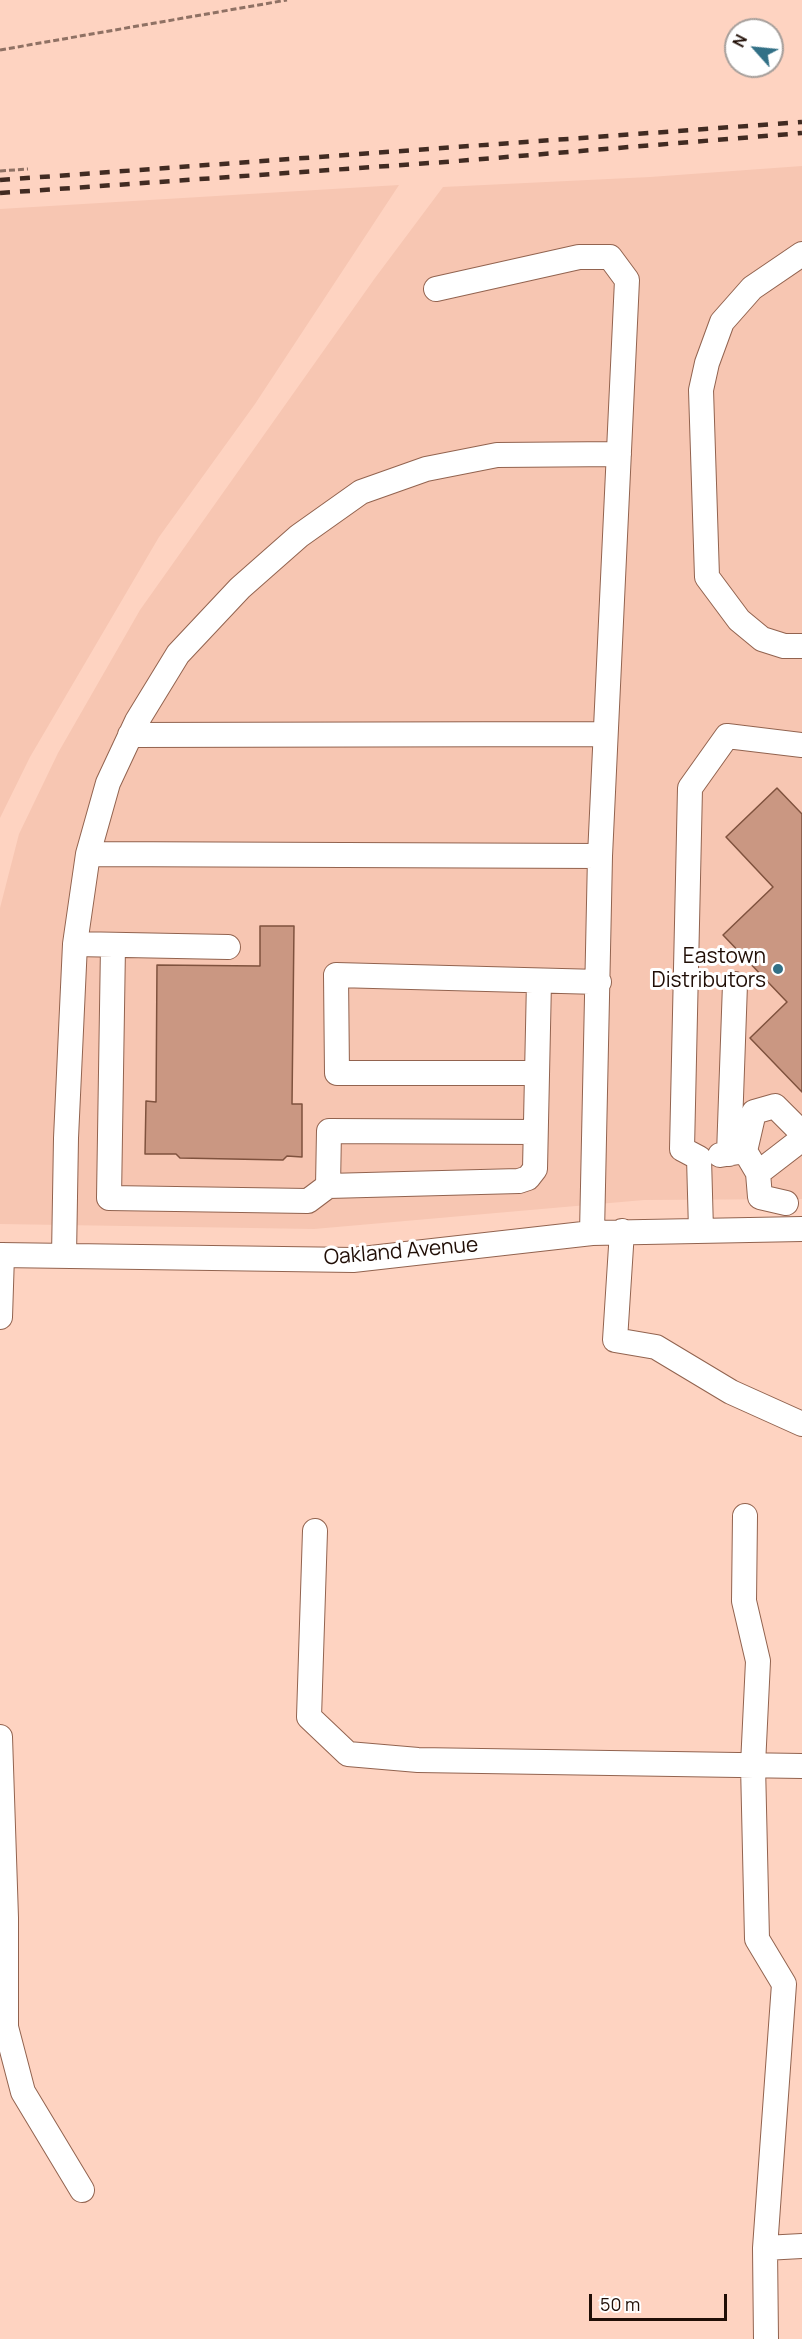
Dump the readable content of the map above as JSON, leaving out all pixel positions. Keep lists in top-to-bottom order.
{
  "streets": {
    "street": ["Oakland Avenue"]
  },
  "places": ["Eastown Distributors"],
  "scale_bar": "50 m",
  "north": "top left"
}
